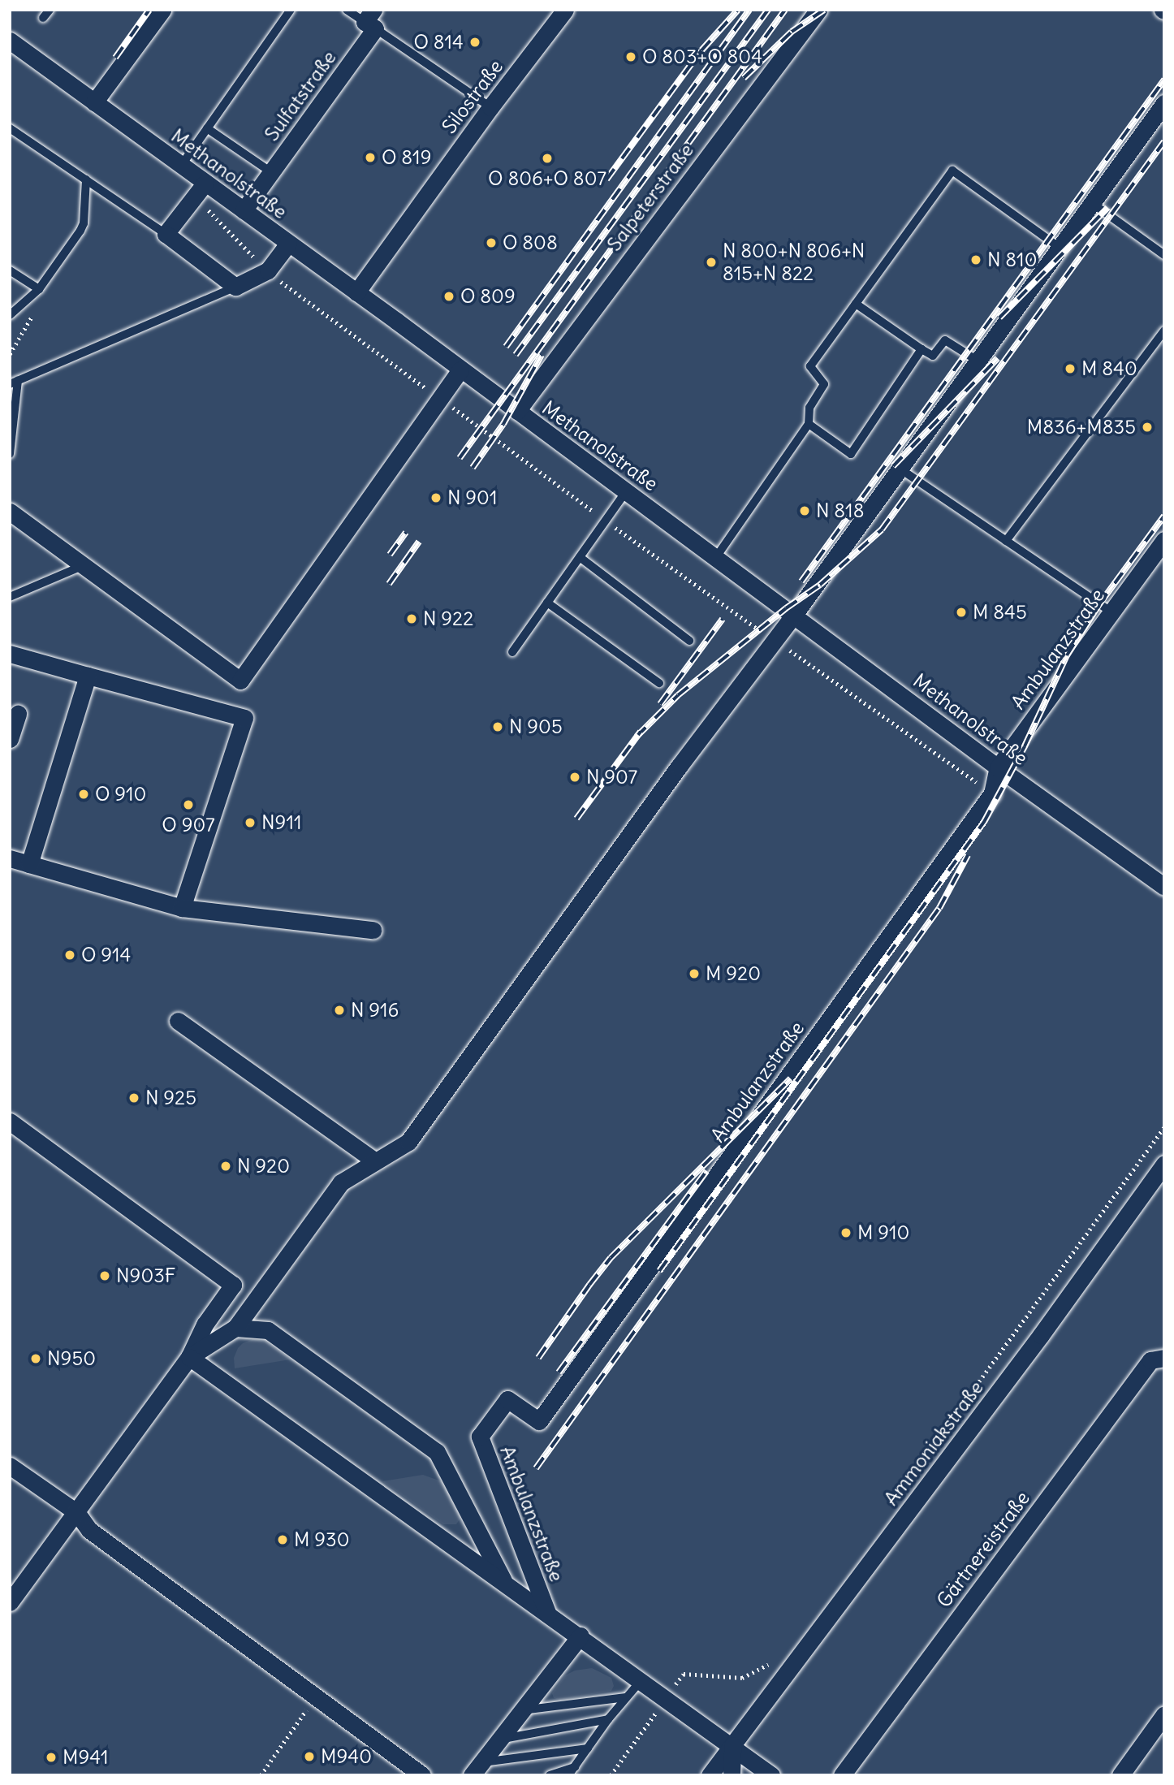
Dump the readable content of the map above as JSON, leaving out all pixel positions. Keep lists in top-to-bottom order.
{
  "streets": {
    "street": [
      "Sulfatstraße",
      "Silostraße",
      "Methanolstraße",
      "Salpeterstraße",
      "Ambulanzstraße",
      "Ammoniakstraße",
      "Gärtnereistraße"
    ]
  },
  "crossings": [
    ["Sulfatstraße", "Methanolstraße"],
    ["Silostraße", "Methanolstraße"],
    ["Methanolstraße", "Salpeterstraße"],
    ["Methanolstraße", "Ambulanzstraße"]
  ],
  "places": [
    "O 814",
    "O 803+O 804",
    "O 819",
    "O 806+O 807",
    "O 808",
    "N 810",
    "N 800+N 806+N 815+N 822",
    "O 809",
    "M 840",
    "M836+M835",
    "N 901",
    "N 818",
    "M 845",
    "N 922",
    "N 905",
    "N 907",
    "O 910",
    "O 907",
    "N911",
    "O 914",
    "M 920",
    "N 916",
    "N 925",
    "N 920",
    "M 910",
    "N903F",
    "N950",
    "M 930",
    "M940",
    "M941"
  ]
}
